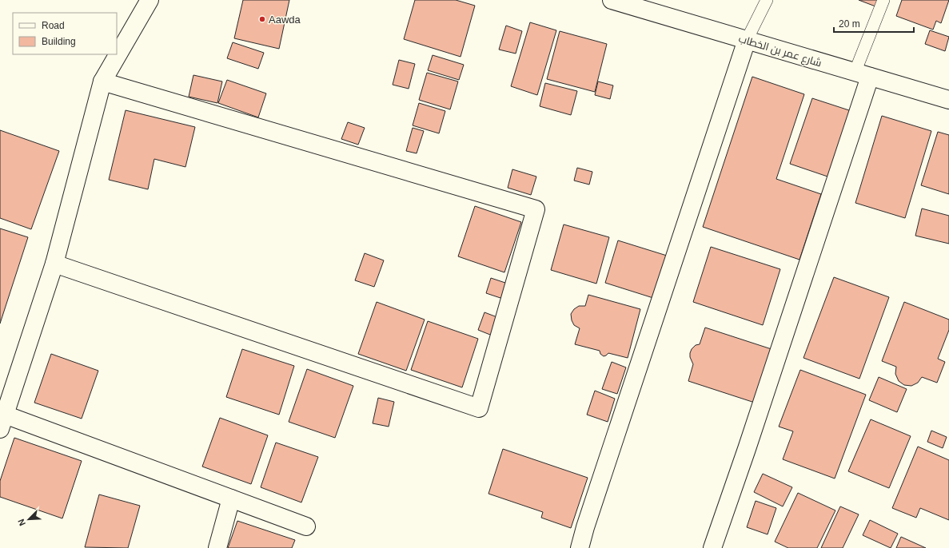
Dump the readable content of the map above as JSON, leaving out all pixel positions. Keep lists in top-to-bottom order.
{
  "streets": {
    "street": ["شارع عمر بن الخطاب"]
  },
  "places": ["Aawda"],
  "legend": ["Road", "Building"],
  "scale_bar": "20 m",
  "north": "bottom left"
}
